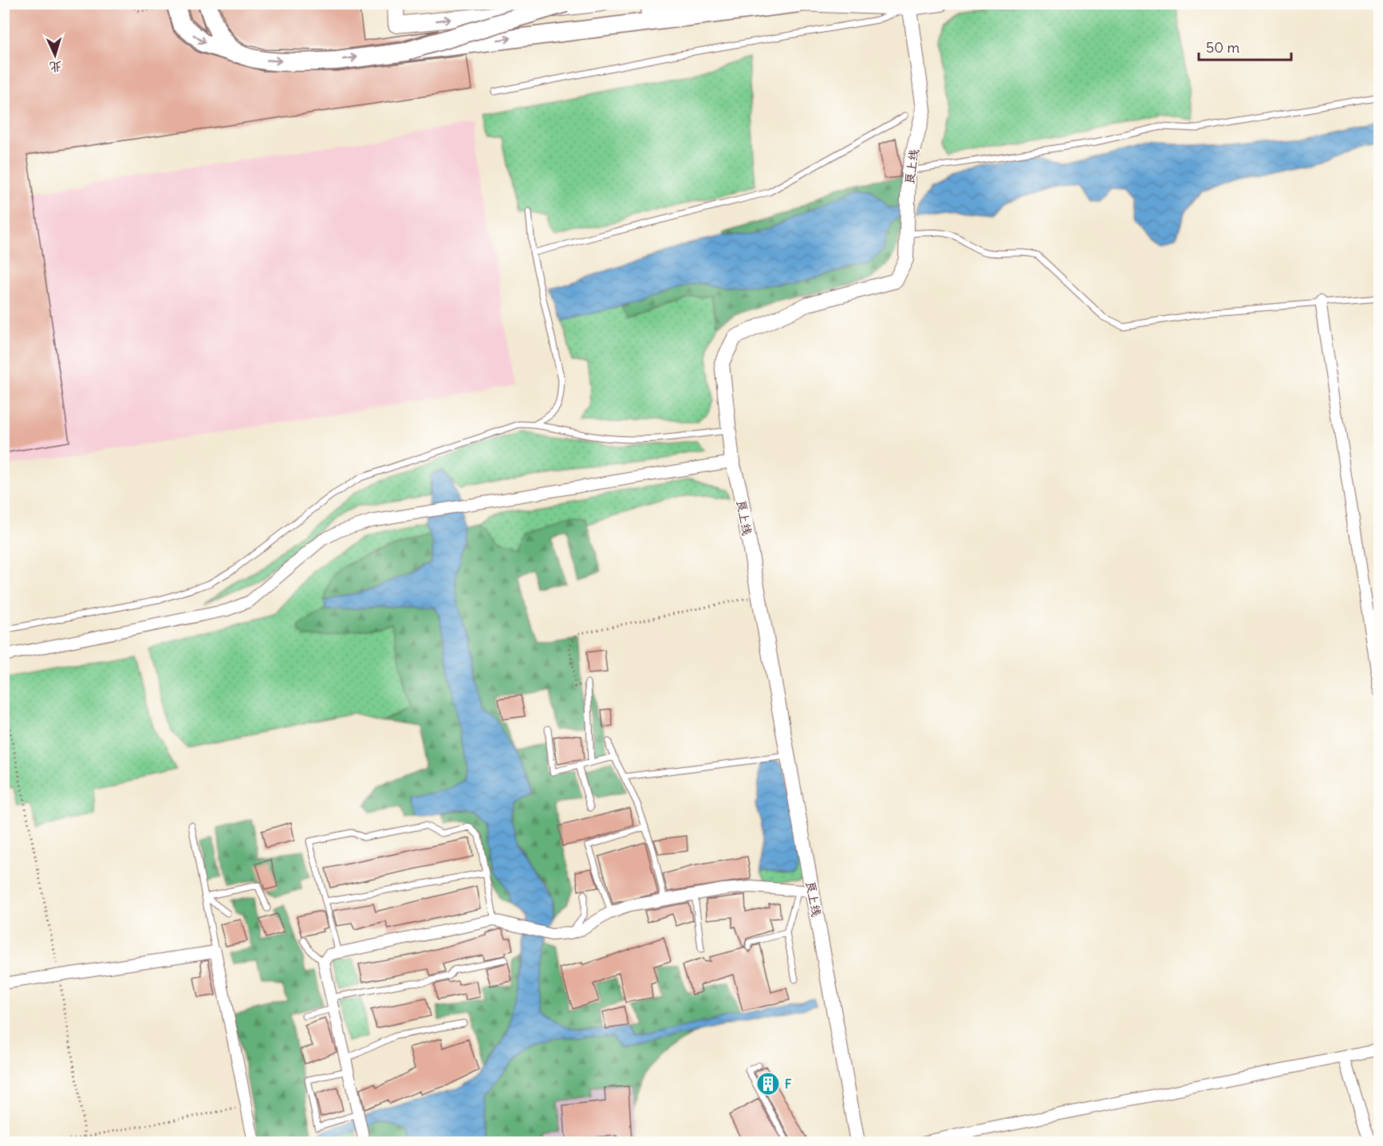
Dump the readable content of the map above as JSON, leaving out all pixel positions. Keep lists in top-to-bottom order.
{
  "streets": {
    "street": ["良上线"]
  },
  "places": {
    "building": ["F"]
  },
  "scale_bar": "50 m",
  "north": "bottom"
}
